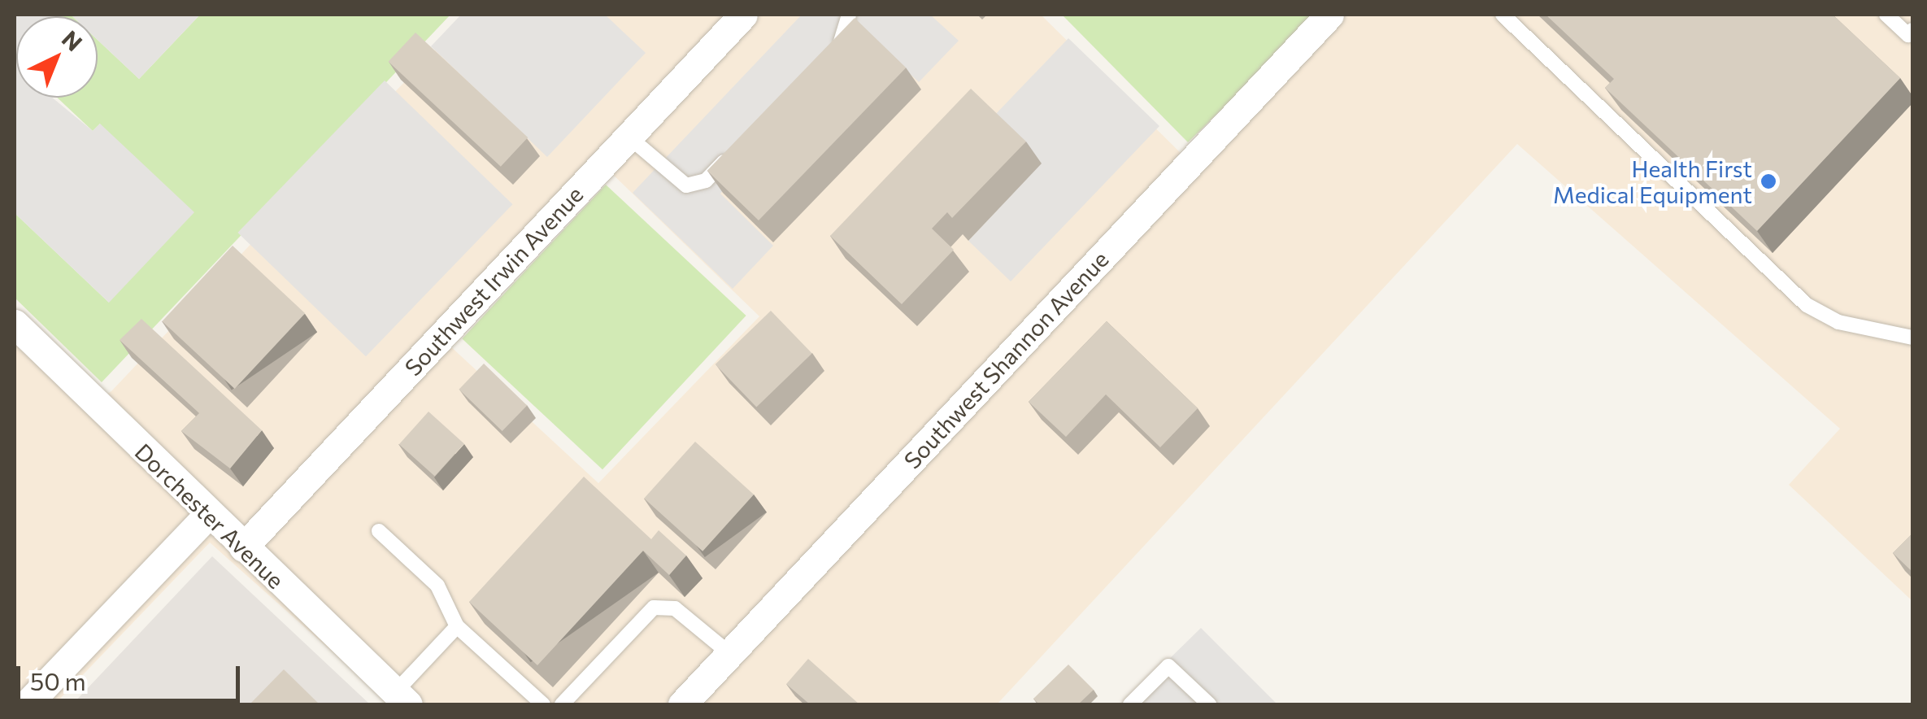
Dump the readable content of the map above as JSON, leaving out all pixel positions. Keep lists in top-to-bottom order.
{
  "streets": {
    "street": ["Southwest Irwin Avenue", "Southwest Shannon Avenue", "Dorchester Avenue"]
  },
  "crossings": [
    ["Southwest Irwin Avenue", "Dorchester Avenue"]
  ],
  "places": ["Health First Medical Equipment"],
  "scale_bar": "50 m",
  "north": "top right"
}
